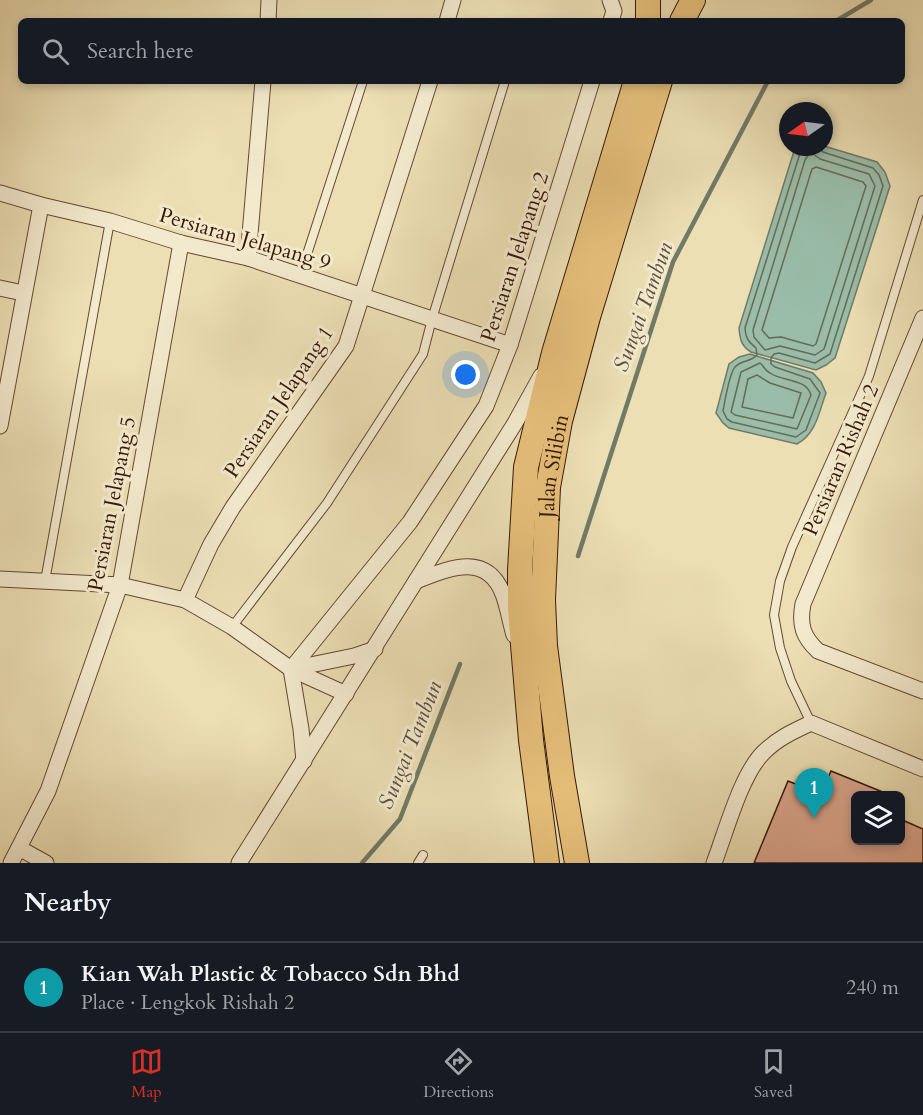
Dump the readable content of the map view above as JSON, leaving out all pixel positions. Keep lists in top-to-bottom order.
{
  "streets": {
    "main road": ["Jalan Silibin"],
    "street": [
      "Persiaran Jelapang 9",
      "Persiaran Jelapang 2",
      "Persiaran Jelapang 1",
      "Persiaran Rishah 2",
      "Persiaran Jelapang 5"
    ]
  },
  "crossings": [
    ["Persiaran Jelapang 9", "Persiaran Jelapang 2"],
    ["Persiaran Jelapang 9", "Persiaran Jelapang 1"],
    ["Persiaran Jelapang 9", "Persiaran Jelapang 5"]
  ],
  "water": ["Sungai Tambun"],
  "north": "left",
  "page": {
    "search": "Search here",
    "pins": "1",
    "heading": "Nearby",
    "list": [
      {
        "mark": "1",
        "name": "Kian Wah Plastic & Tobacco Sdn Bhd",
        "note": "Place · Lengkok Rishah 2",
        "value": "240 m"
      }
    ],
    "nav": ["Map", "Directions", "Saved"]
  }
}
